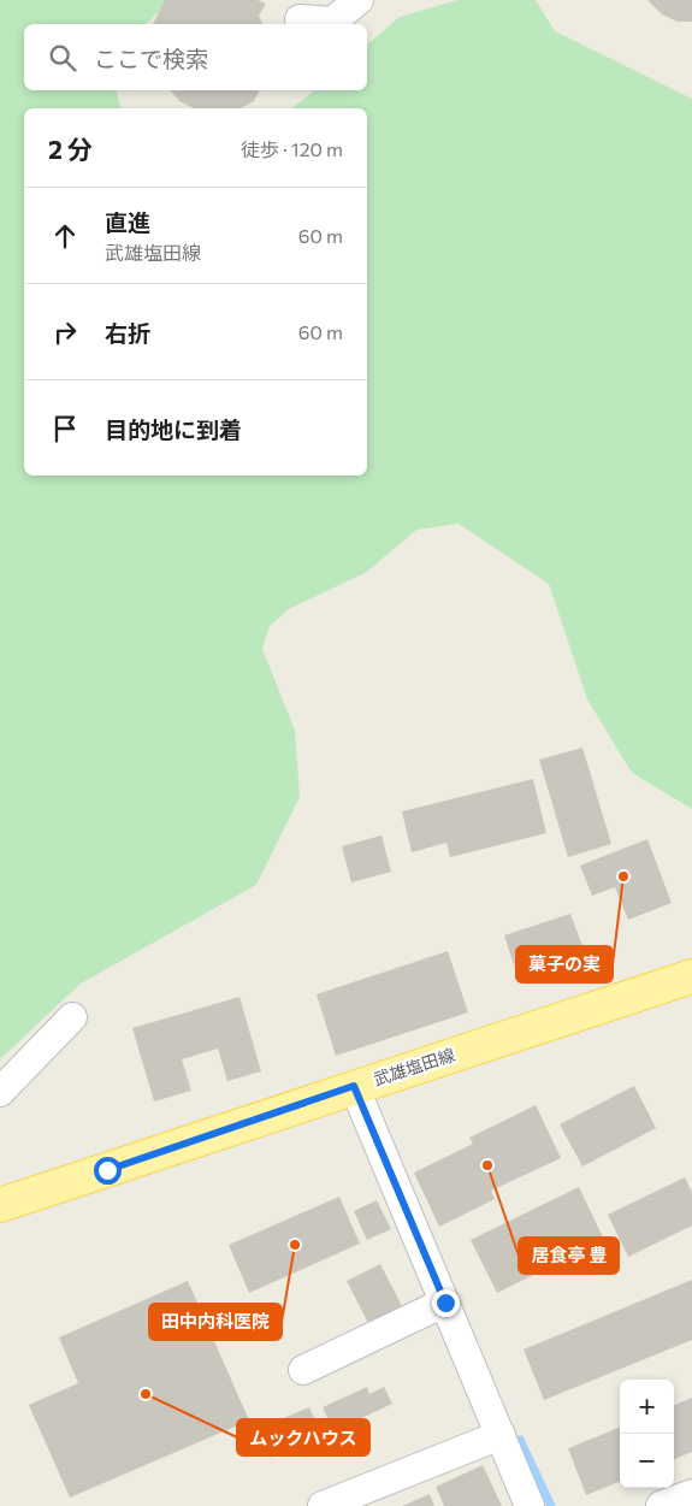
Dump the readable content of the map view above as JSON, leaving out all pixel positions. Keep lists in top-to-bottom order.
{
  "streets": {
    "main road": ["武雄塩田線"]
  },
  "places": [
    "菓子の実",
    "居食亭 豊",
    "田中内科医院",
    "ムックハウス"
  ],
  "page": {
    "search": "ここで検索",
    "heading": ["2 分", "徒歩 · 120 m"],
    "list": [
      ["直進", "武雄塩田線", "60 m"],
      ["右折", "60 m"],
      "目的地に到着"
    ],
    "map_buttons": ["+", "−"]
  }
}
